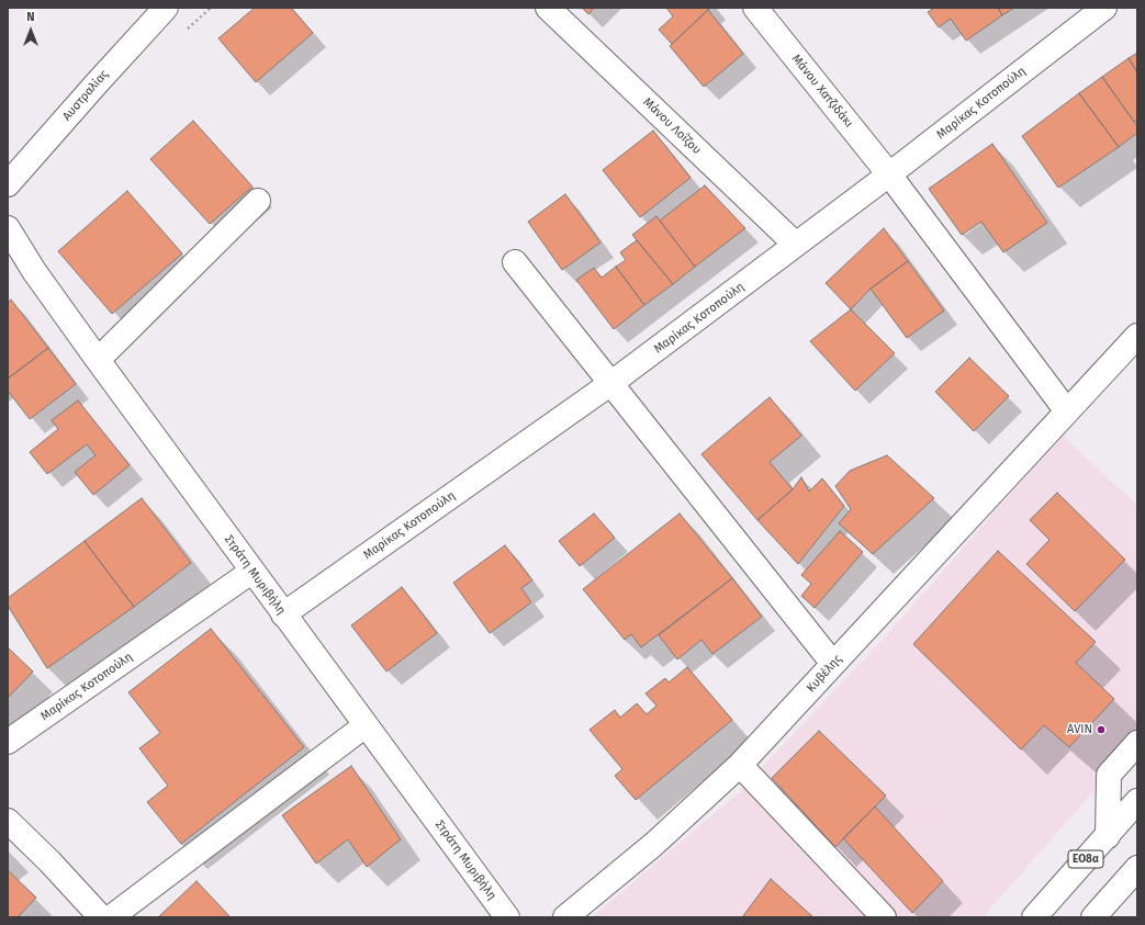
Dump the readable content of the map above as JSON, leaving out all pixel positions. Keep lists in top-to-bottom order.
{
  "streets": {
    "main road": [
      "Μάνου Χατζιδάκι",
      "Αυστραλίας",
      "Μαρίκας Κοτοπούλη",
      "Μάνου Λοΐζου",
      "Στράτη Μυριβήλη",
      "Κυβέλης",
      "ΕΟ8α"
    ]
  },
  "crossings": [
    ["Μάνου Χατζιδάκι", "Μαρίκας Κοτοπούλη"],
    ["Μάνου Χατζιδάκι", "Κυβέλης"],
    ["Μαρίκας Κοτοπούλη", "Μάνου Λοΐζου"],
    ["Μαρίκας Κοτοπούλη", "Στράτη Μυριβήλη"]
  ],
  "places": ["AVIN"],
  "north": "top"
}
